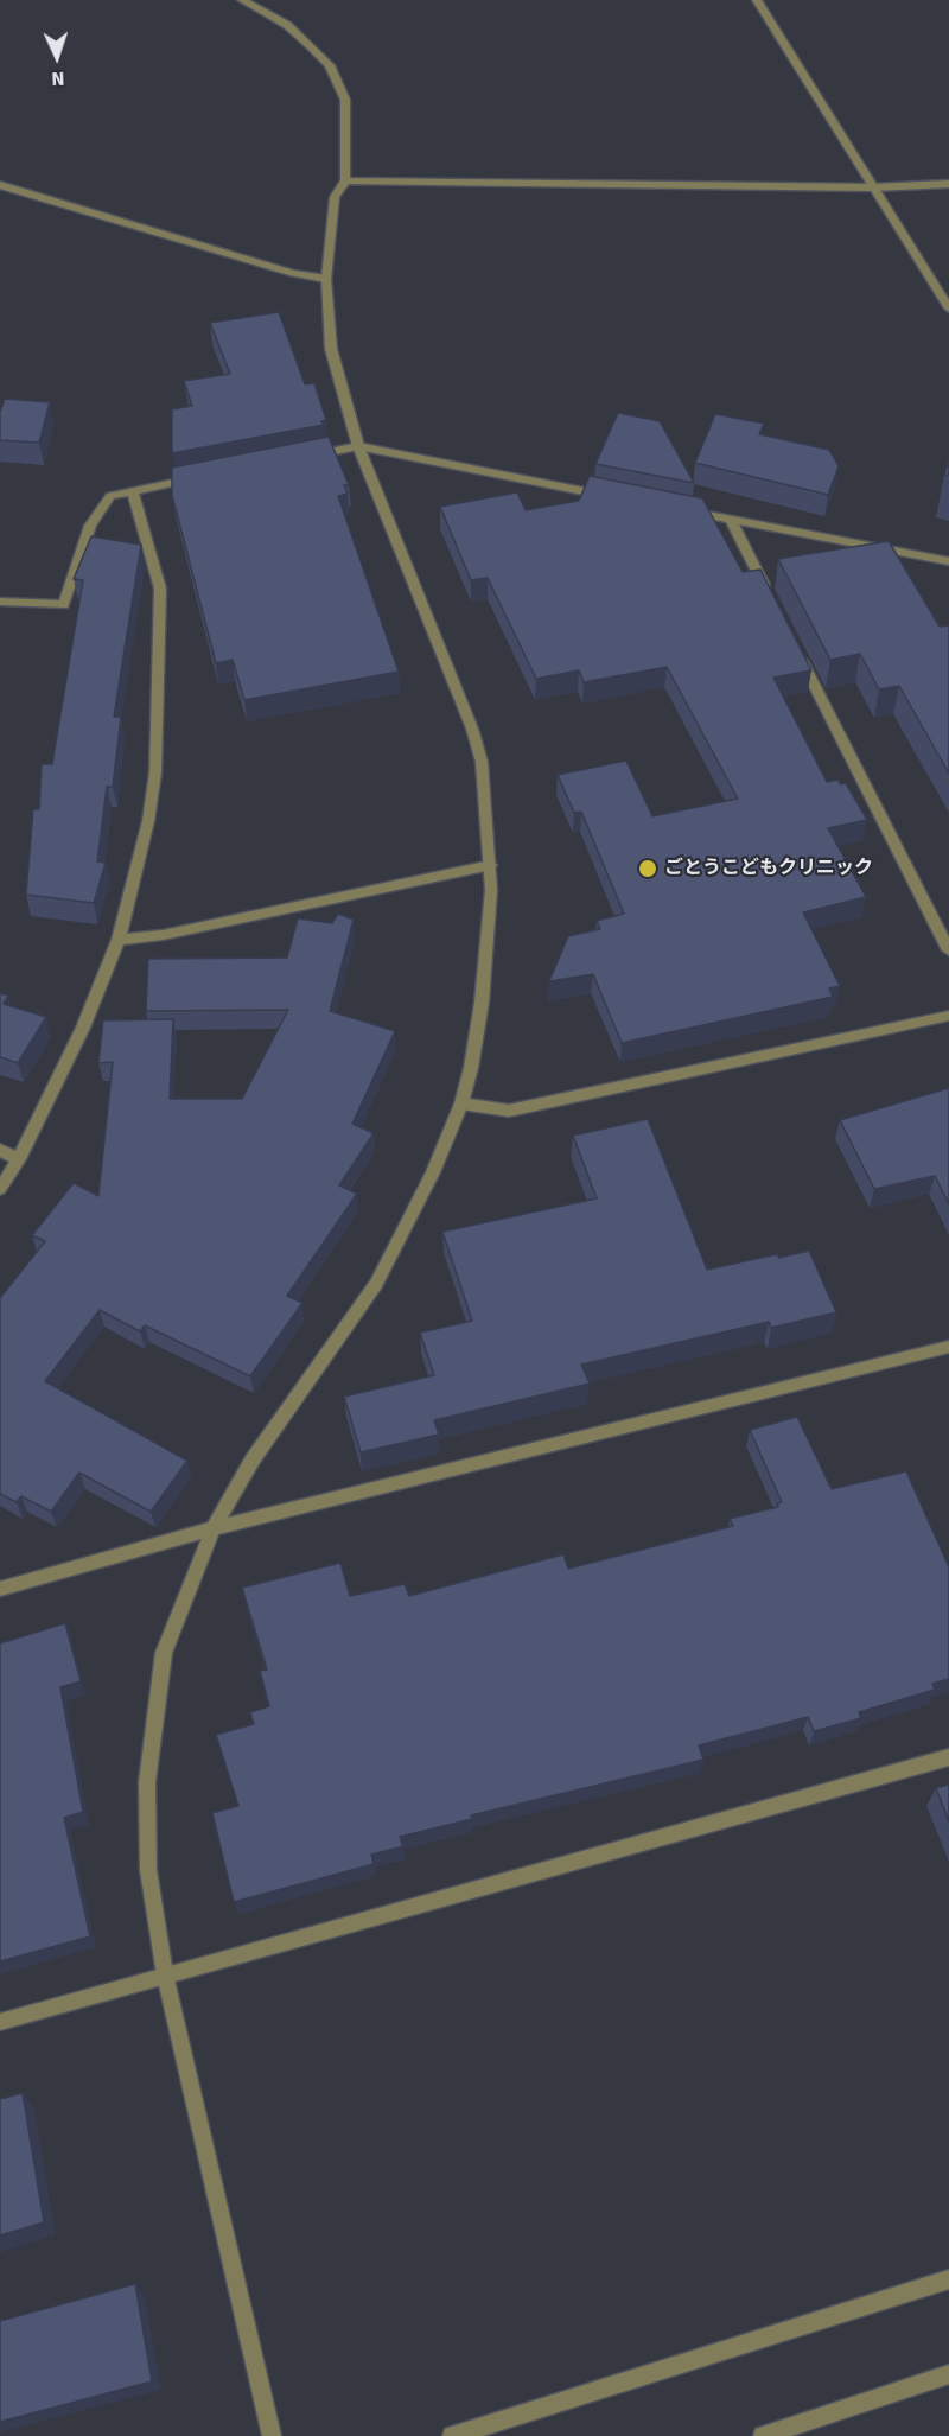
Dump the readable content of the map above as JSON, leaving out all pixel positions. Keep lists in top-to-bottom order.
{
  "places": ["ごとうこどもクリニック"],
  "north": "bottom"
}
